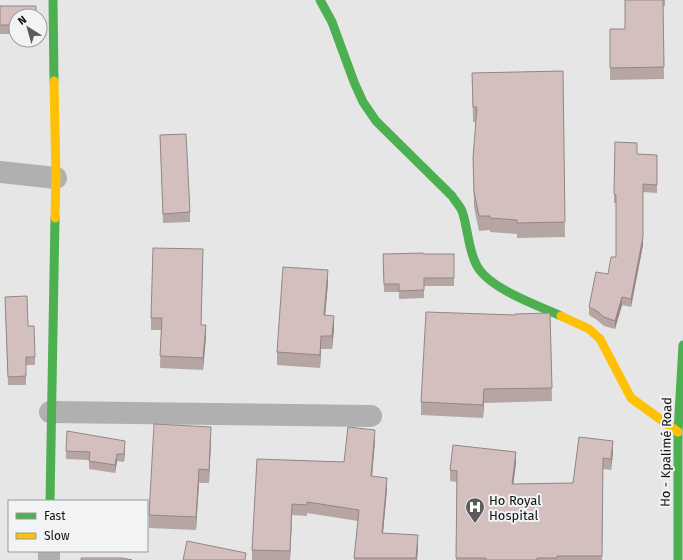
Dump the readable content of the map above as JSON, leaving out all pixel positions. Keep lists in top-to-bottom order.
{
  "streets": {
    "street": ["Ho - Kpalimé Road"]
  },
  "places": {
    "hospital": ["Ho Royal Hospital"]
  },
  "legend": ["Fast", "Slow"],
  "north": "top left"
}
